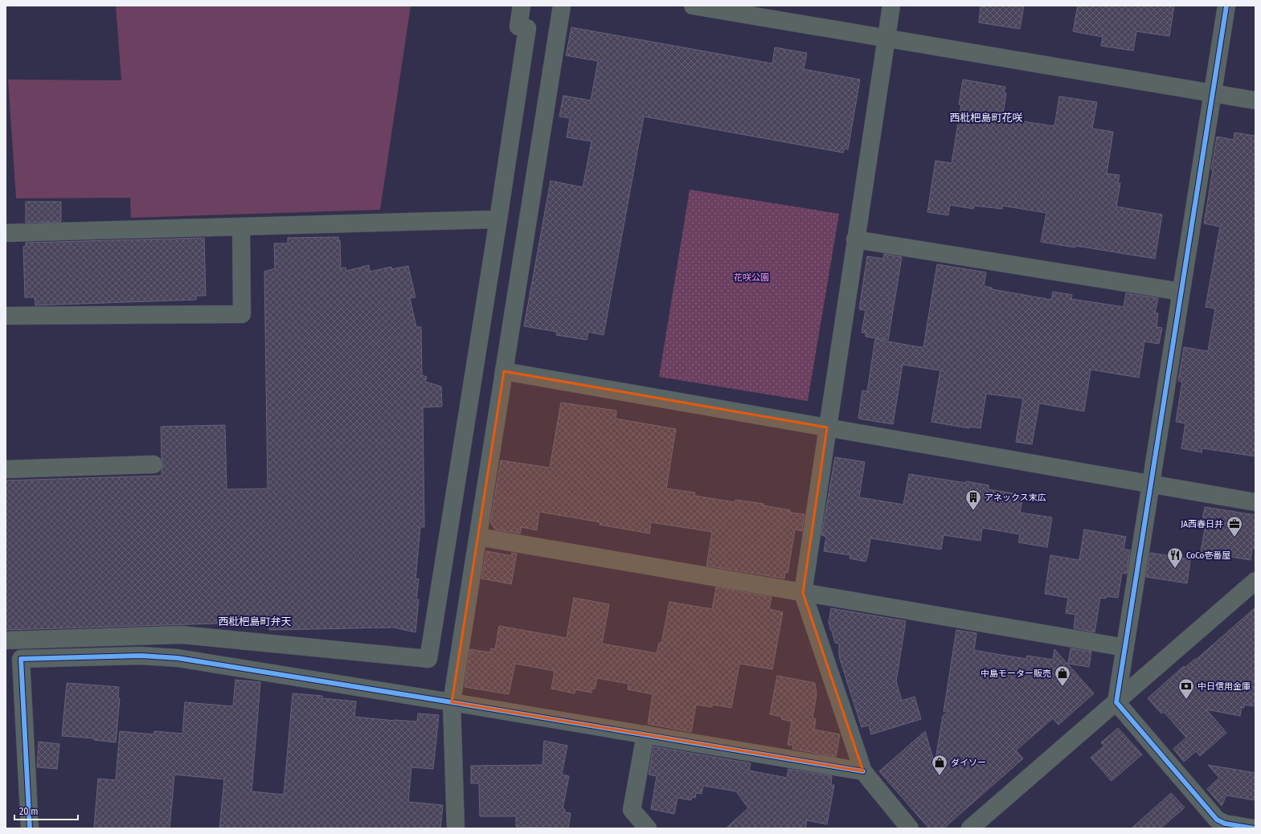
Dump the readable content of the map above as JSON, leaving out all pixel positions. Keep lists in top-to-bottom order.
{
  "districts": ["西枇杷島町花咲", "西枇杷島町弁天"],
  "parks": ["花咲公園"],
  "places": {
    "building": ["アネックス末広"],
    "office": ["JA西春日井"],
    "restaurant": ["CoCo壱番屋"],
    "shop": ["中島モーター販売", "ダイソー"],
    "bank": ["中日信用金庫"]
  },
  "scale_bar": "20 m"
}
